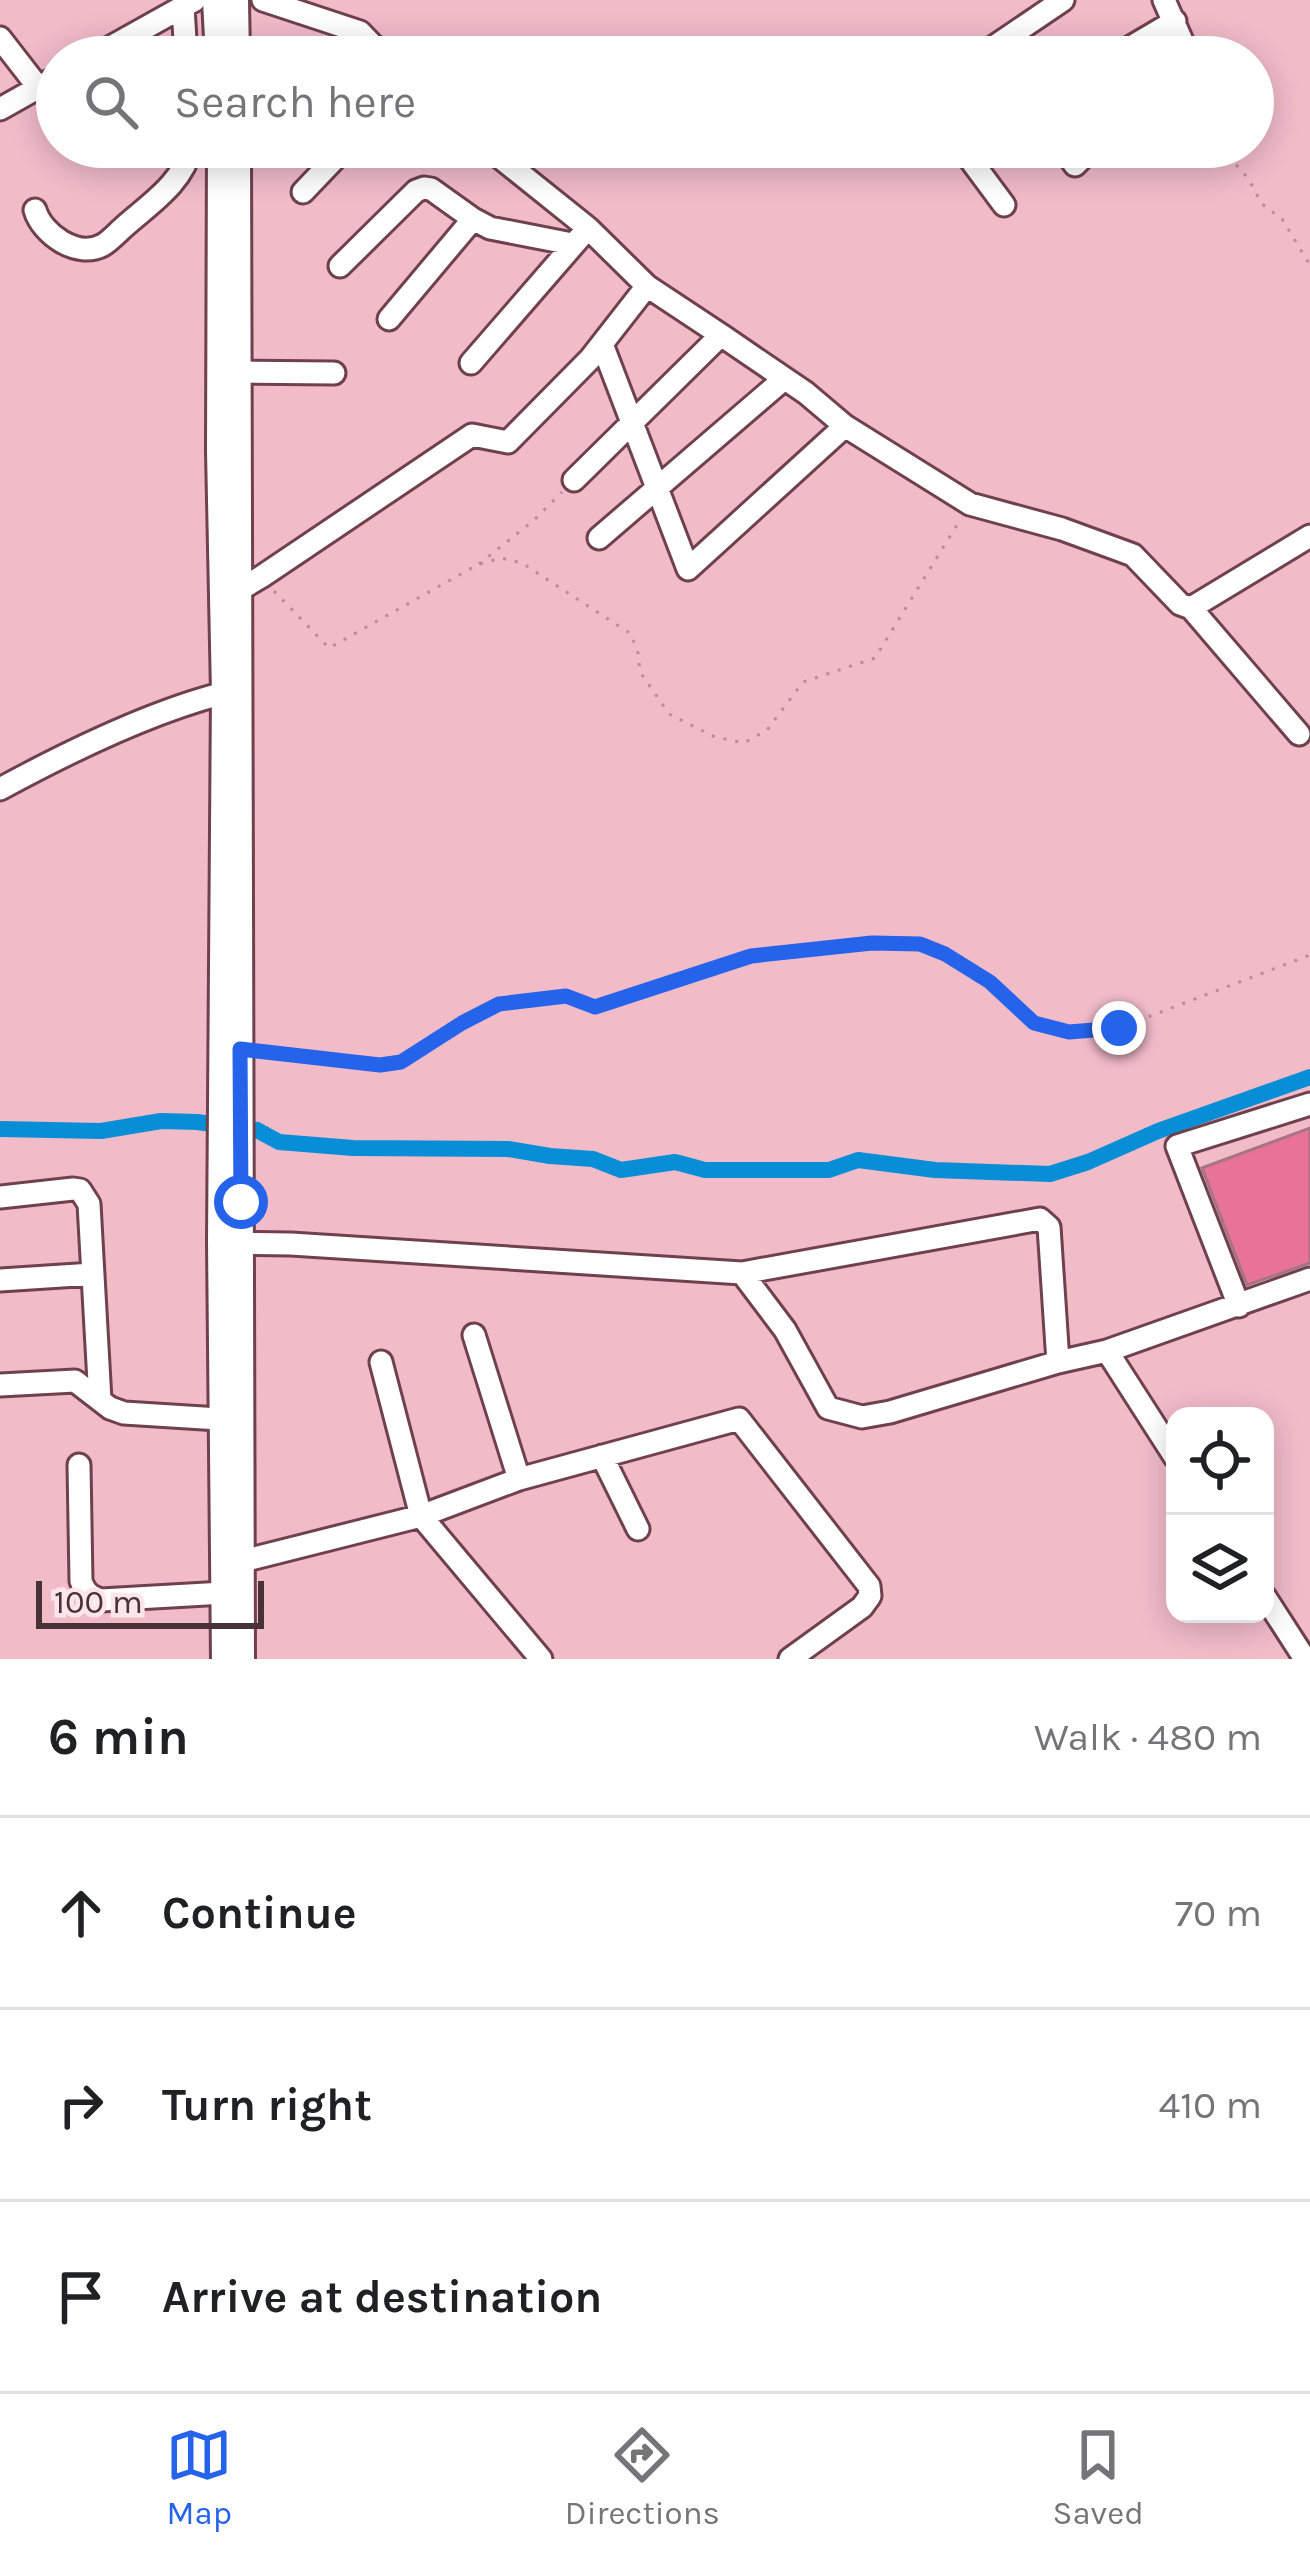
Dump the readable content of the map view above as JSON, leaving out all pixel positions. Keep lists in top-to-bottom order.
{
  "scale_bar": "100 m",
  "page": {
    "search": "Search here",
    "scale": "100 m",
    "heading": ["6 min", "Walk · 480 m"],
    "list": [
      ["Continue", "70 m"],
      ["Turn right", "410 m"],
      "Arrive at destination"
    ],
    "nav": ["Map", "Directions", "Saved"]
  }
}
